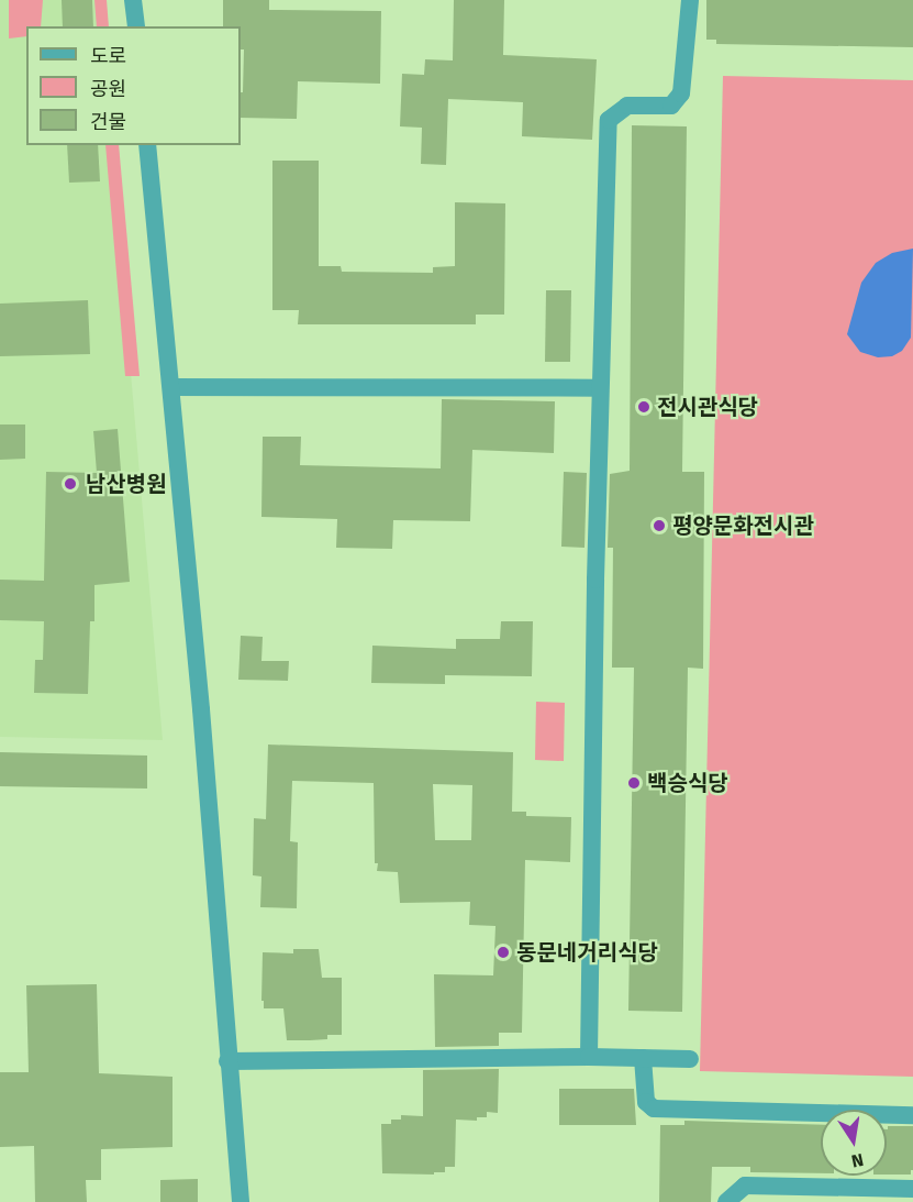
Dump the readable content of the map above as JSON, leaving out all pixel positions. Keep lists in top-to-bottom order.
{
  "places": [
    "전시관식당",
    "남산병원",
    "평양문화전시관",
    "백승식당",
    "동문네거리식당"
  ],
  "legend": ["도로", "공원", "건물"],
  "north": "bottom"
}
